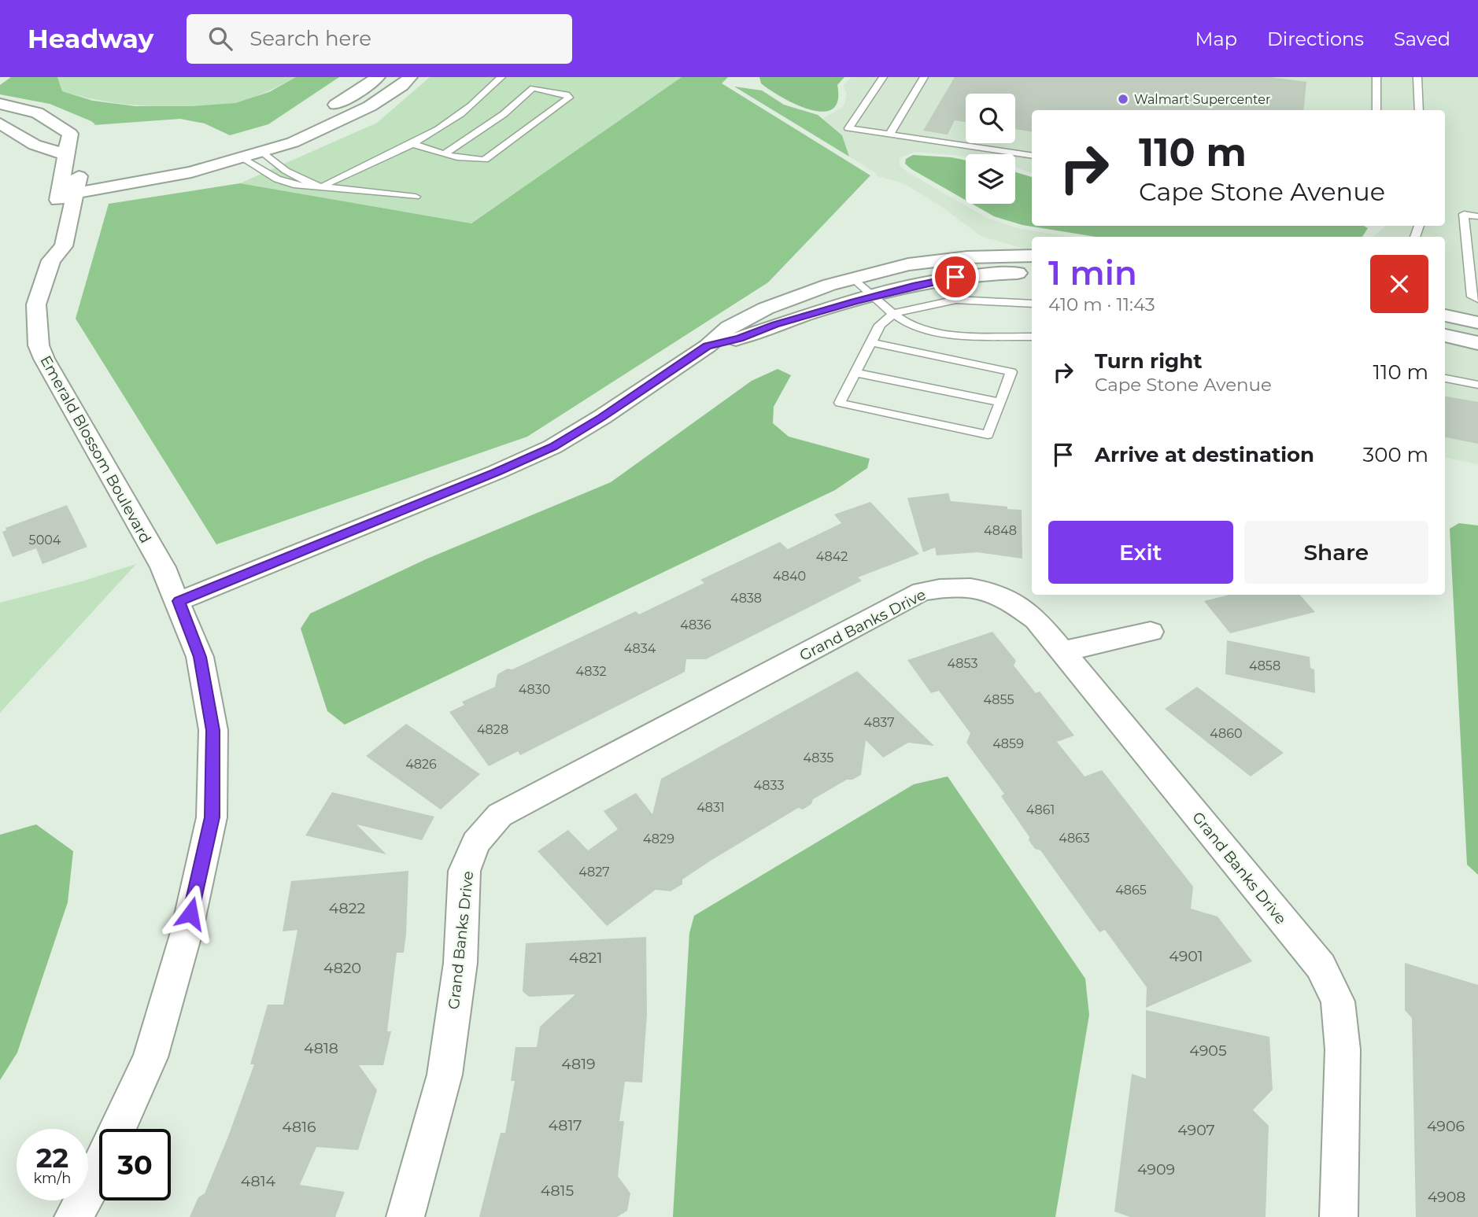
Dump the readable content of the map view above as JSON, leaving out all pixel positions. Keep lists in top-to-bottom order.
{
  "streets": {
    "street": ["Emerald Blossom Boulevard", "Grand Banks Drive"]
  },
  "places": ["Walmart Supercenter"],
  "house_numbers": [
    "4848",
    "5004",
    "4842",
    "4840",
    "4838",
    "4836",
    "4834",
    "4853",
    "4858",
    "4832",
    "4830",
    "4855",
    "4837",
    "4828",
    "4860",
    "4859",
    "4835",
    "4826",
    "4833",
    "4831",
    "4861",
    "4863",
    "4829",
    "4827",
    "4865",
    "4822",
    "4901",
    "4821",
    "4820",
    "4818",
    "4905",
    "4819",
    "4817",
    "4906",
    "4816",
    "4907",
    "4909",
    "4814",
    "4815",
    "4908"
  ],
  "page": {
    "header": "Headway",
    "search": "Search here",
    "nav": ["Map", "Directions", "Saved"],
    "turn": ["110 m", "Cape Stone Avenue"],
    "heading": ["1 min", "410 m · 11:43"],
    "list": [
      {
        "name": "Turn right",
        "note": "Cape Stone Avenue",
        "value": "110 m"
      },
      {
        "name": "Arrive at destination",
        "value": "300 m"
      }
    ],
    "buttons": ["Exit", "Share"],
    "speed": "22 km/h",
    "limit": "30"
  }
}
